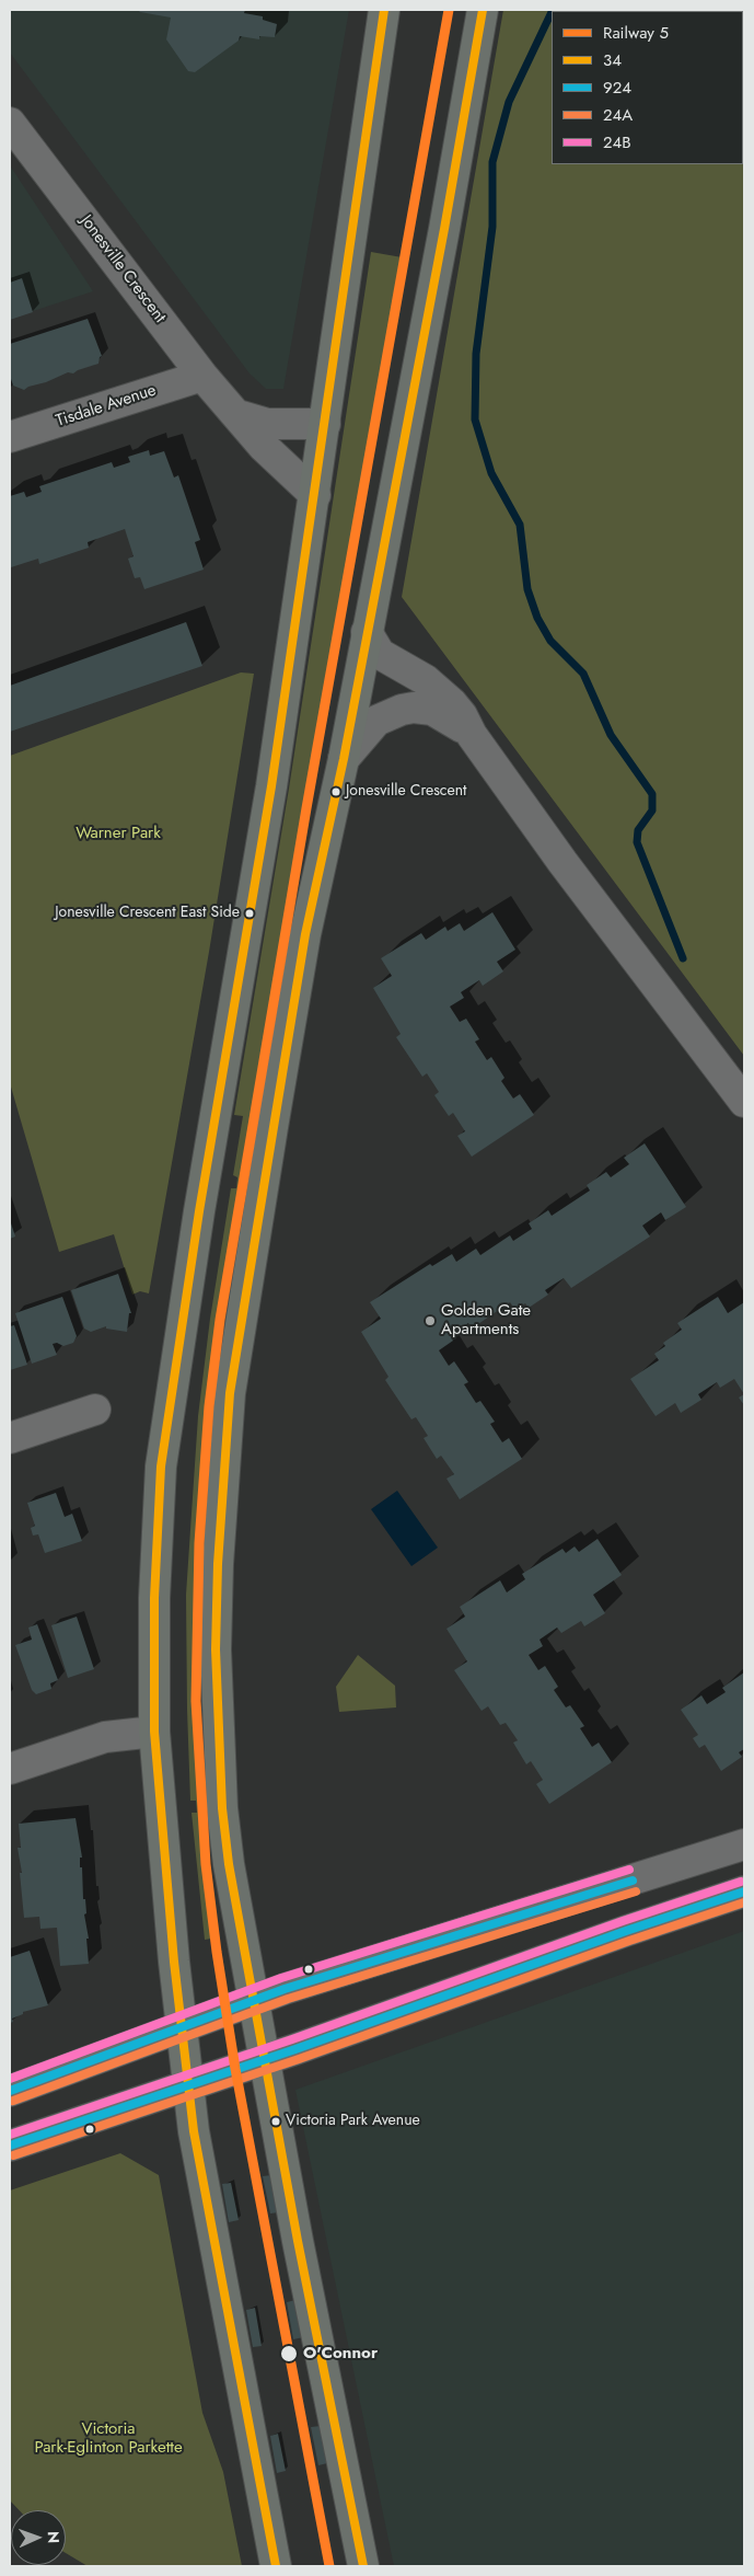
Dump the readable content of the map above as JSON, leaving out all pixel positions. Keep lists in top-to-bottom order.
{
  "streets": {
    "street": ["Jonesville Crescent", "Tisdale Avenue"]
  },
  "crossings": [
    ["Jonesville Crescent", "Tisdale Avenue"]
  ],
  "parks": ["Warner Park", "Victoria Park-Eglinton Parkette"],
  "places": [
    "Jonesville Crescent",
    "Jonesville Crescent East Side",
    "Golden Gate Apartments",
    "Victoria Park Avenue",
    "O'Connor"
  ],
  "lines": [
    "rail line 5",
    "transit line 34",
    "transit line 24B",
    "transit line 924",
    "transit line 24A"
  ],
  "legend": [
    "Railway 5",
    "34",
    "924",
    "24A",
    "24B"
  ],
  "north": "right"
}
